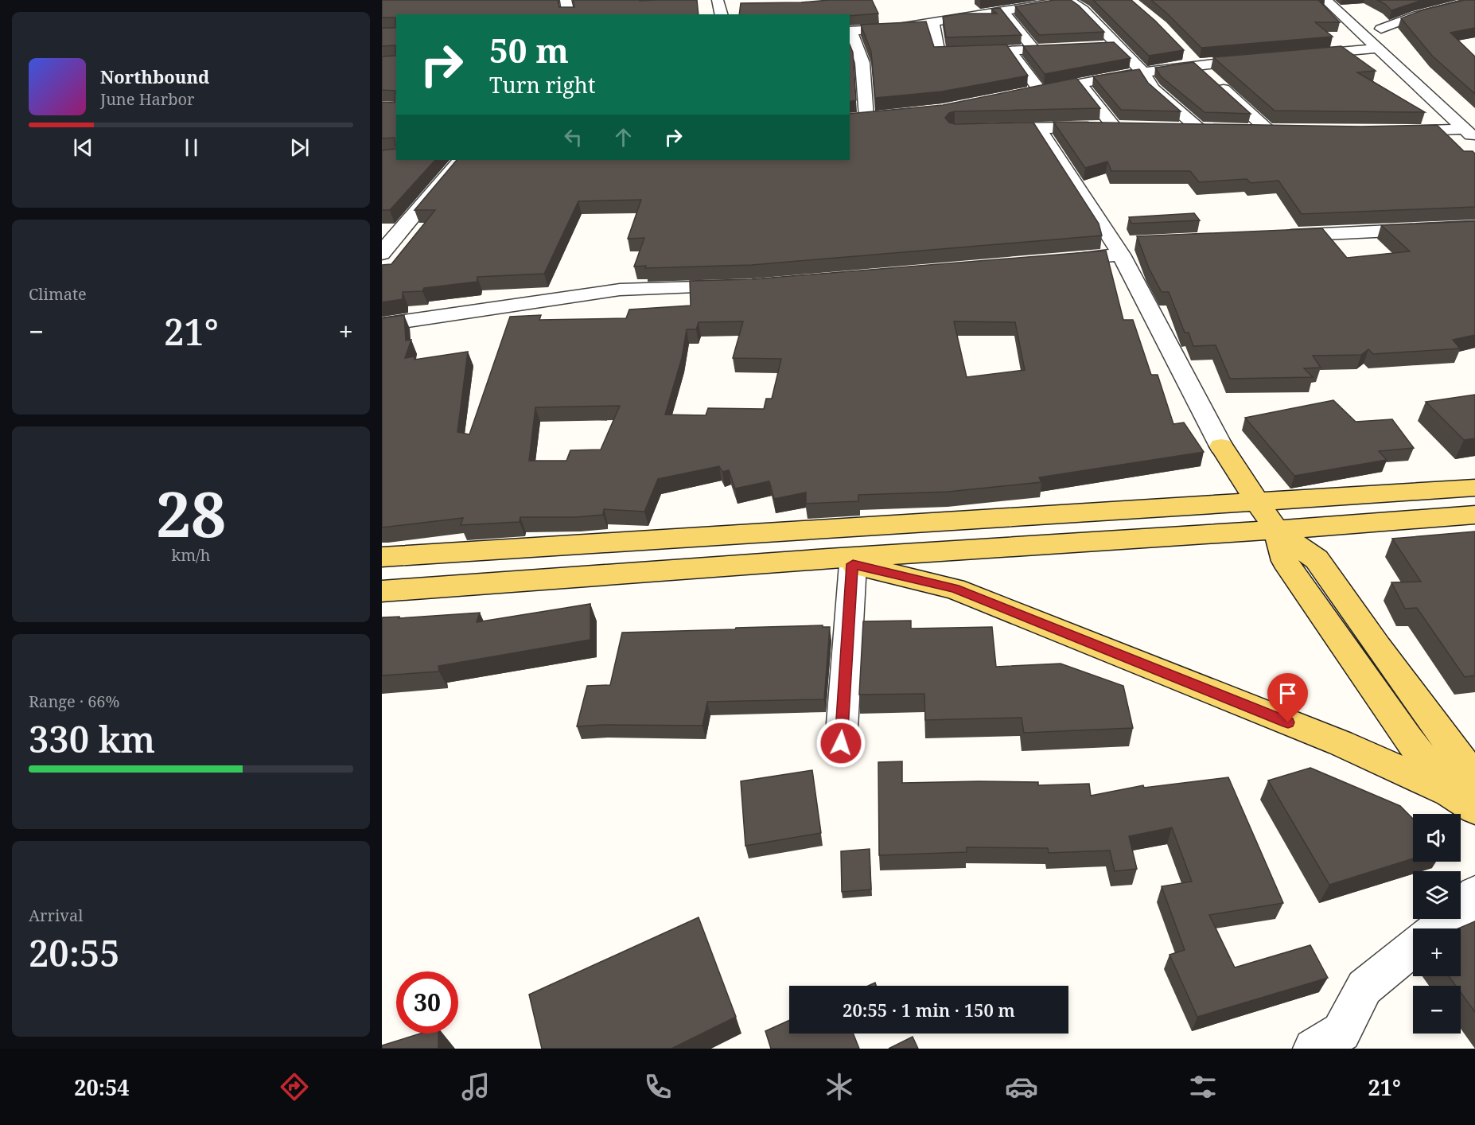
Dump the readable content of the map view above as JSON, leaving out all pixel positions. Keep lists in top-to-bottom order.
{
  "page": {
    "turn": ["50 m", "Turn right"],
    "song": ["Northbound", "June Harbor"],
    "tile": [
      "Climate",
      ["28", "km/h"],
      ["Range · 66%", "330 km"],
      ["Arrival", "20:55"]
    ],
    "heat": ["−", "21°", "+"],
    "map_buttons": ["+", "−"],
    "limit": "30",
    "trip": "20:55 · 1 min · 150 m",
    "tabs": ["20:54", "21°"]
  }
}
